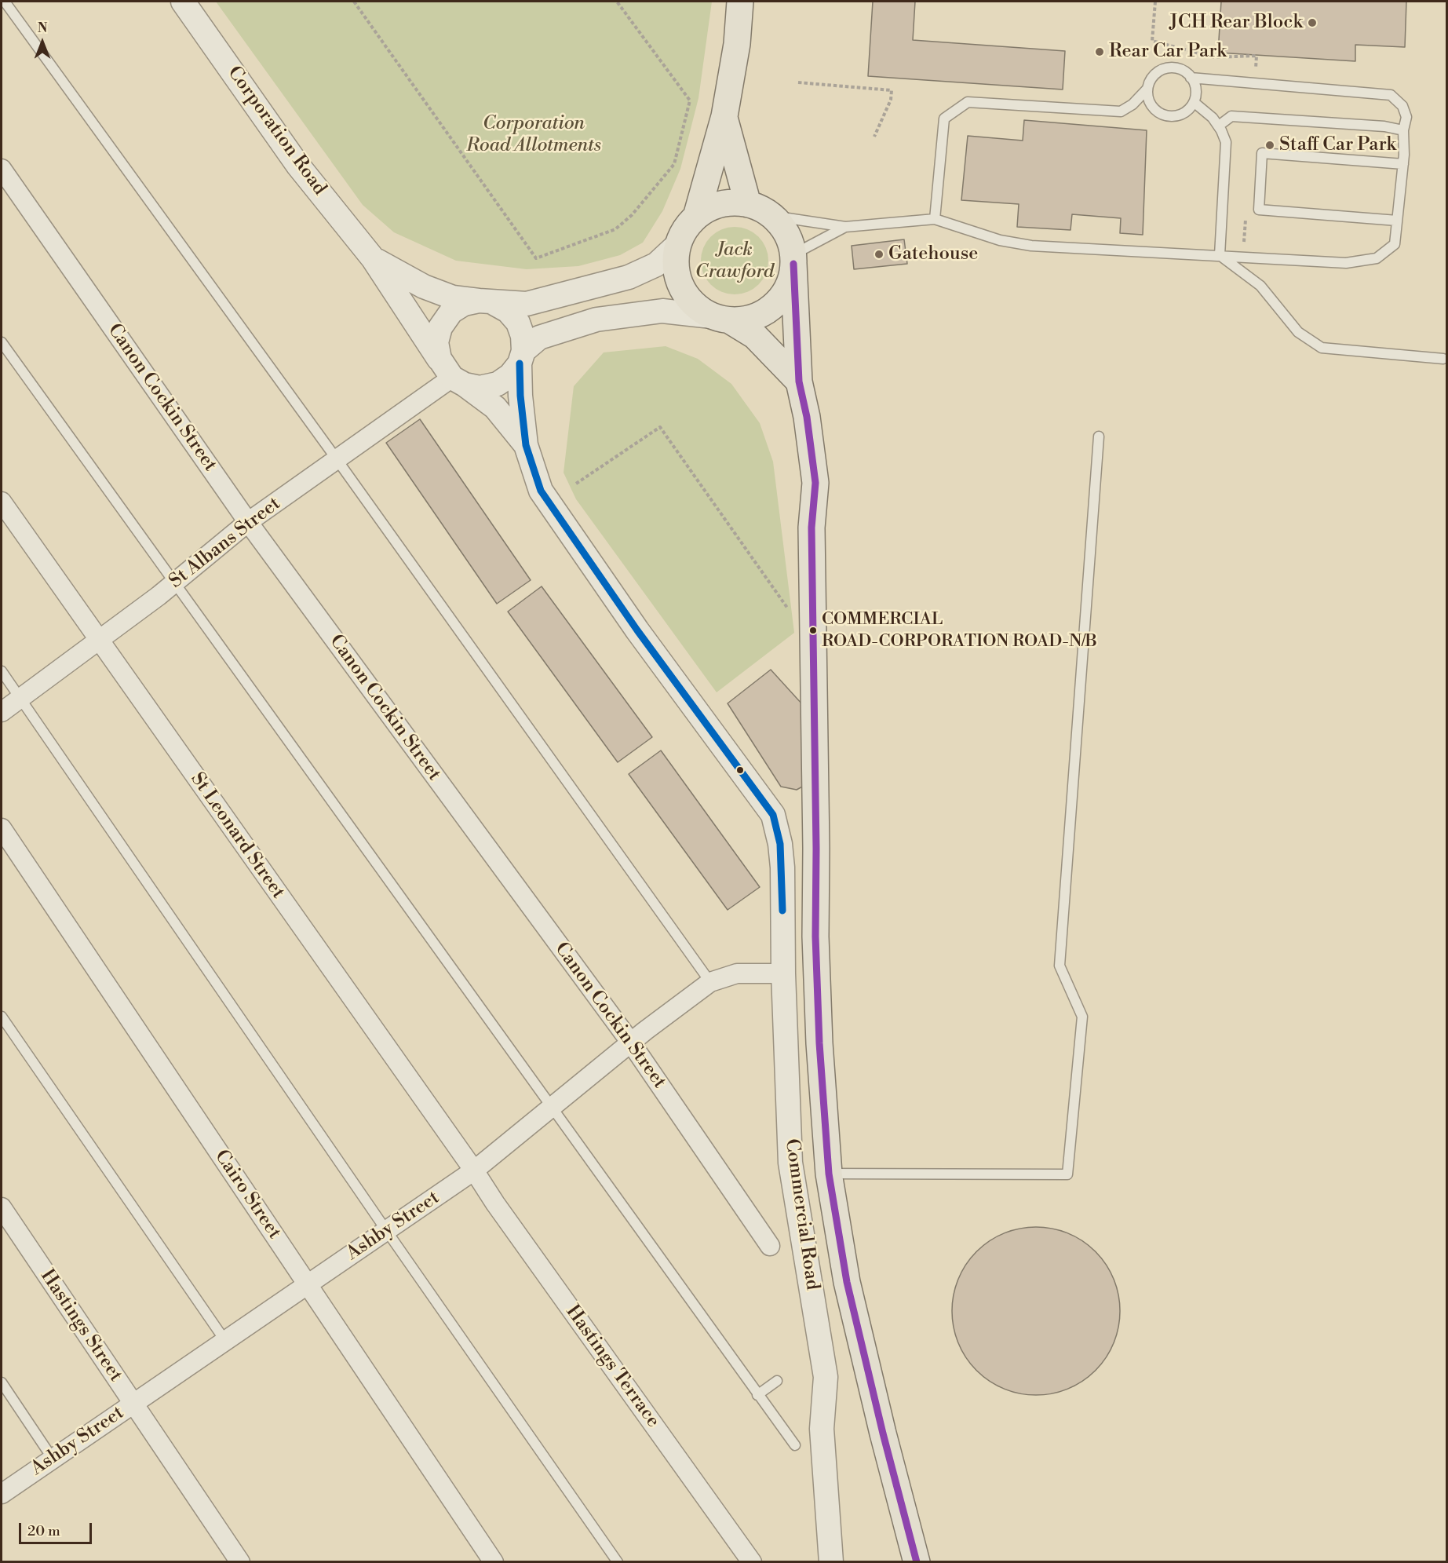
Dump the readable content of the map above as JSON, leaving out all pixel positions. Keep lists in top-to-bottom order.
{
  "streets": {
    "highway": ["Commercial Road"],
    "street": [
      "Corporation Road",
      "Canon Cockin Street",
      "St Albans Street",
      "St Leonard Street",
      "Cairo Street",
      "Ashby Street",
      "Hastings Street",
      "Hastings Terrace"
    ]
  },
  "crossings": [
    ["Corporation Road", "St Albans Street"],
    ["Corporation Road", "Commercial Road"],
    ["Canon Cockin Street", "St Albans Street"],
    ["Canon Cockin Street", "Ashby Street"],
    ["St Albans Street", "St Leonard Street"],
    ["St Leonard Street", "Ashby Street"],
    ["St Leonard Street", "Hastings Terrace"],
    ["Cairo Street", "Ashby Street"],
    ["Commercial Road", "Ashby Street"],
    ["Ashby Street", "Hastings Street"],
    ["Ashby Street", "Hastings Terrace"]
  ],
  "parks": ["Corporation Road Allotments", "Jack Crawford"],
  "places": [
    "JCH Rear Block",
    "Rear Car Park",
    "Staff Car Park",
    "Gatehouse",
    "COMMERCIAL ROAD-CORPORATION ROAD-N/B"
  ],
  "scale_bar": "20 m",
  "north": "top"
}
